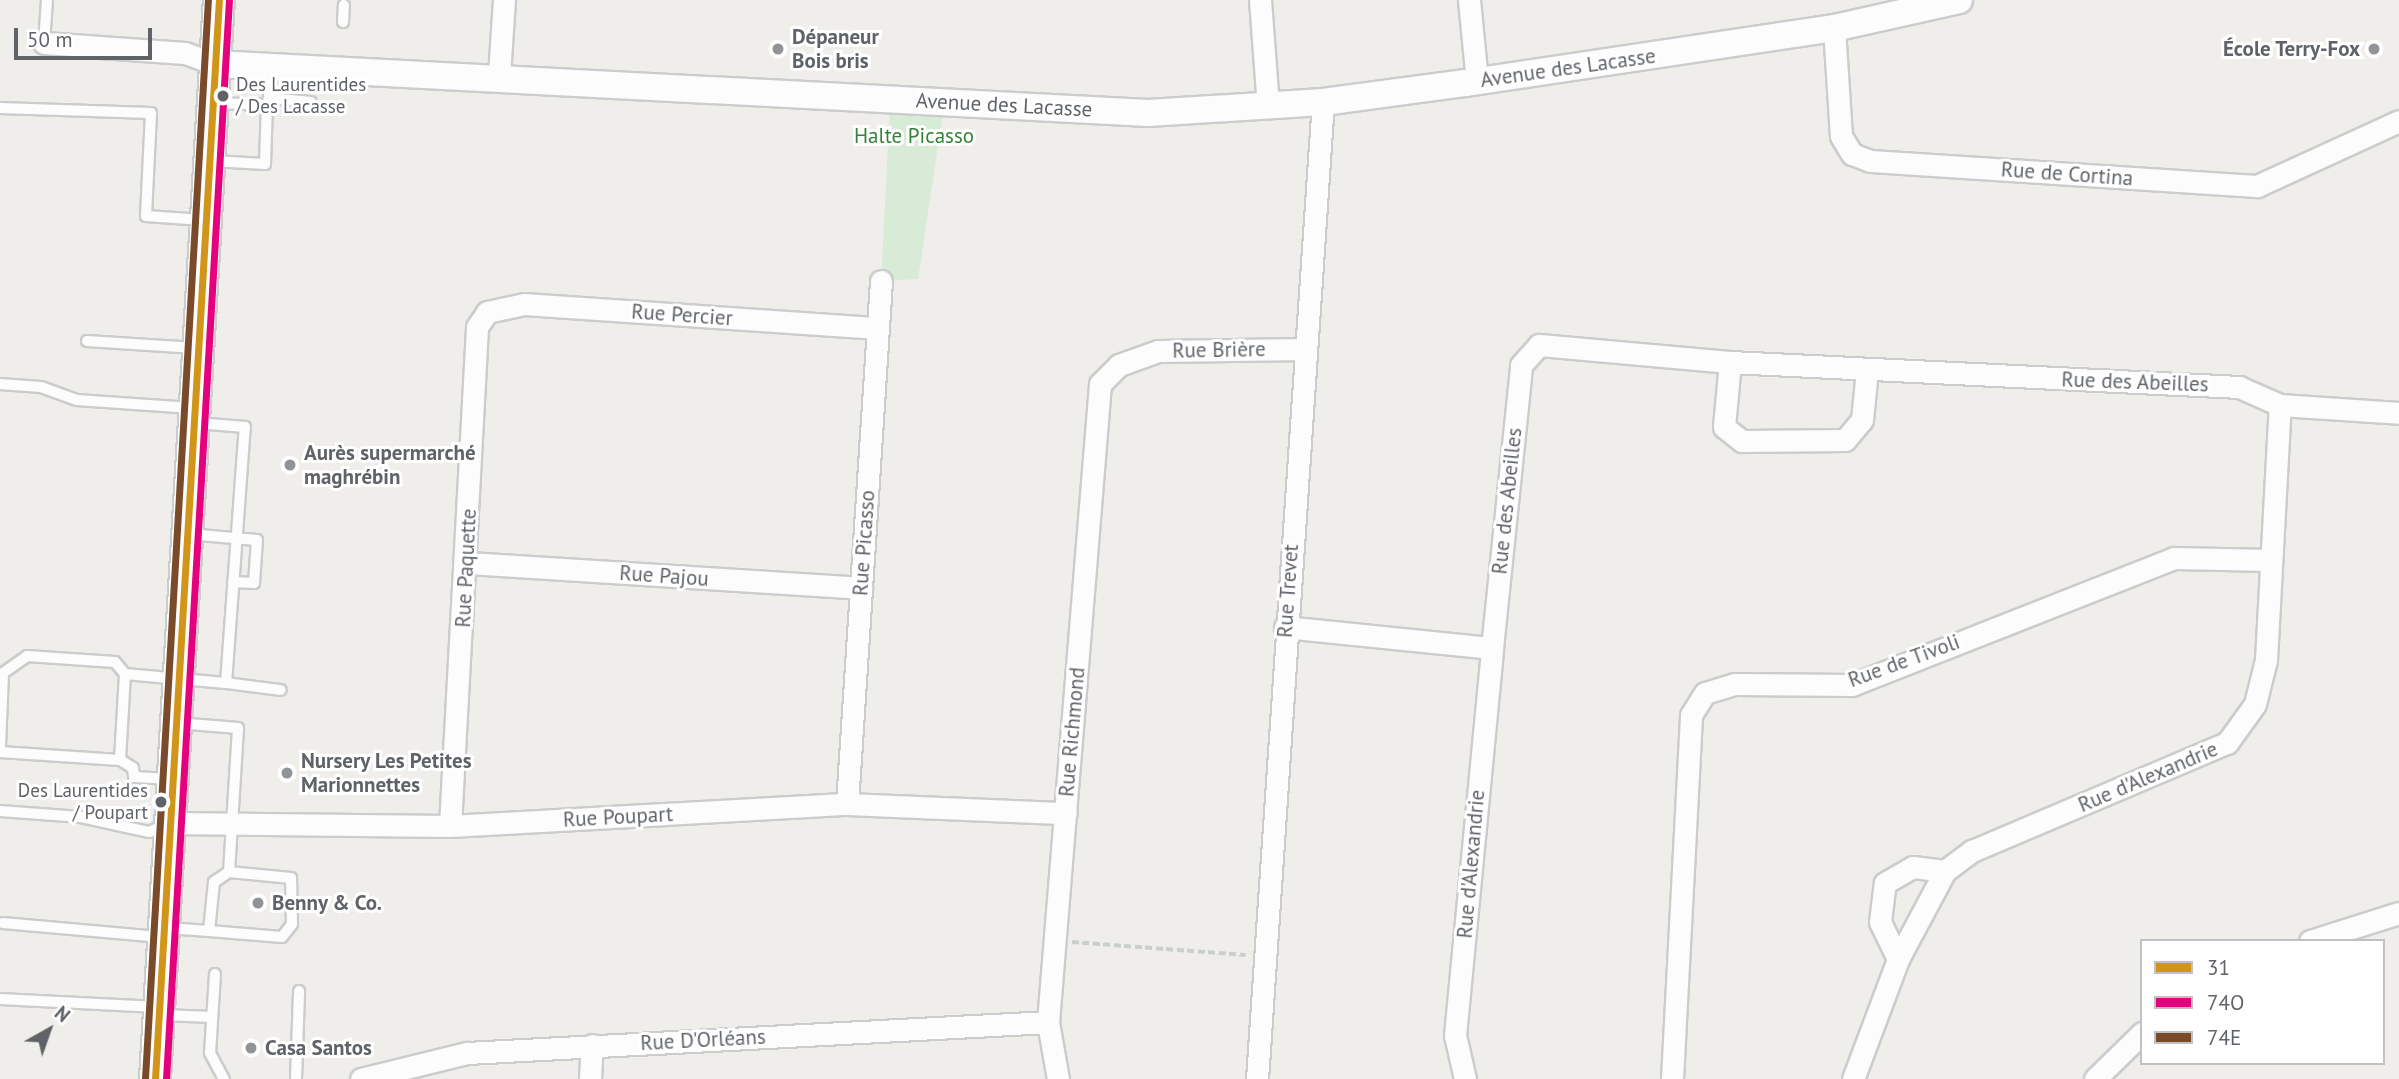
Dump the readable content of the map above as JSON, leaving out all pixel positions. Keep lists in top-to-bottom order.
{
  "streets": {
    "street": [
      "Avenue des Lacasse",
      "Rue de Cortina",
      "Rue Percier",
      "Rue Brière",
      "Rue des Abeilles",
      "Rue Picasso",
      "Rue Paquette",
      "Rue Pajou",
      "Rue Trevet",
      "Rue de Tivoli",
      "Rue Richmond",
      "Rue d'Alexandrie",
      "Rue Poupart",
      "Rue D'Orléans"
    ]
  },
  "crossings": [
    ["Avenue des Lacasse", "Rue de Cortina"],
    ["Avenue des Lacasse", "Rue Trevet"],
    ["Rue Percier", "Rue Picasso"],
    ["Rue Percier", "Rue Paquette"],
    ["Rue Brière", "Rue Trevet"],
    ["Rue Brière", "Rue Richmond"],
    ["Rue des Abeilles", "Rue d'Alexandrie"],
    ["Rue Picasso", "Rue Pajou"],
    ["Rue Picasso", "Rue Poupart"],
    ["Rue Paquette", "Rue Pajou"],
    ["Rue Paquette", "Rue Poupart"],
    ["Rue de Tivoli", "Rue d'Alexandrie"],
    ["Rue Richmond", "Rue Poupart"],
    ["Rue Richmond", "Rue D'Orléans"]
  ],
  "parks": ["Halte Picasso"],
  "places": [
    "Dépaneur Bois bris",
    "École Terry-Fox",
    "Des Laurentides / Des Lacasse",
    "Aurès supermarché maghrébin",
    "Nursery Les Petites Marionnettes",
    "Des Laurentides / Poupart",
    "Benny & Co.",
    "Casa Santos"
  ],
  "lines": ["transit line 31", "transit line 74E", "transit line 74O"],
  "legend": ["31", "74O", "74E"],
  "scale_bar": "50 m",
  "north": "top right"
}
